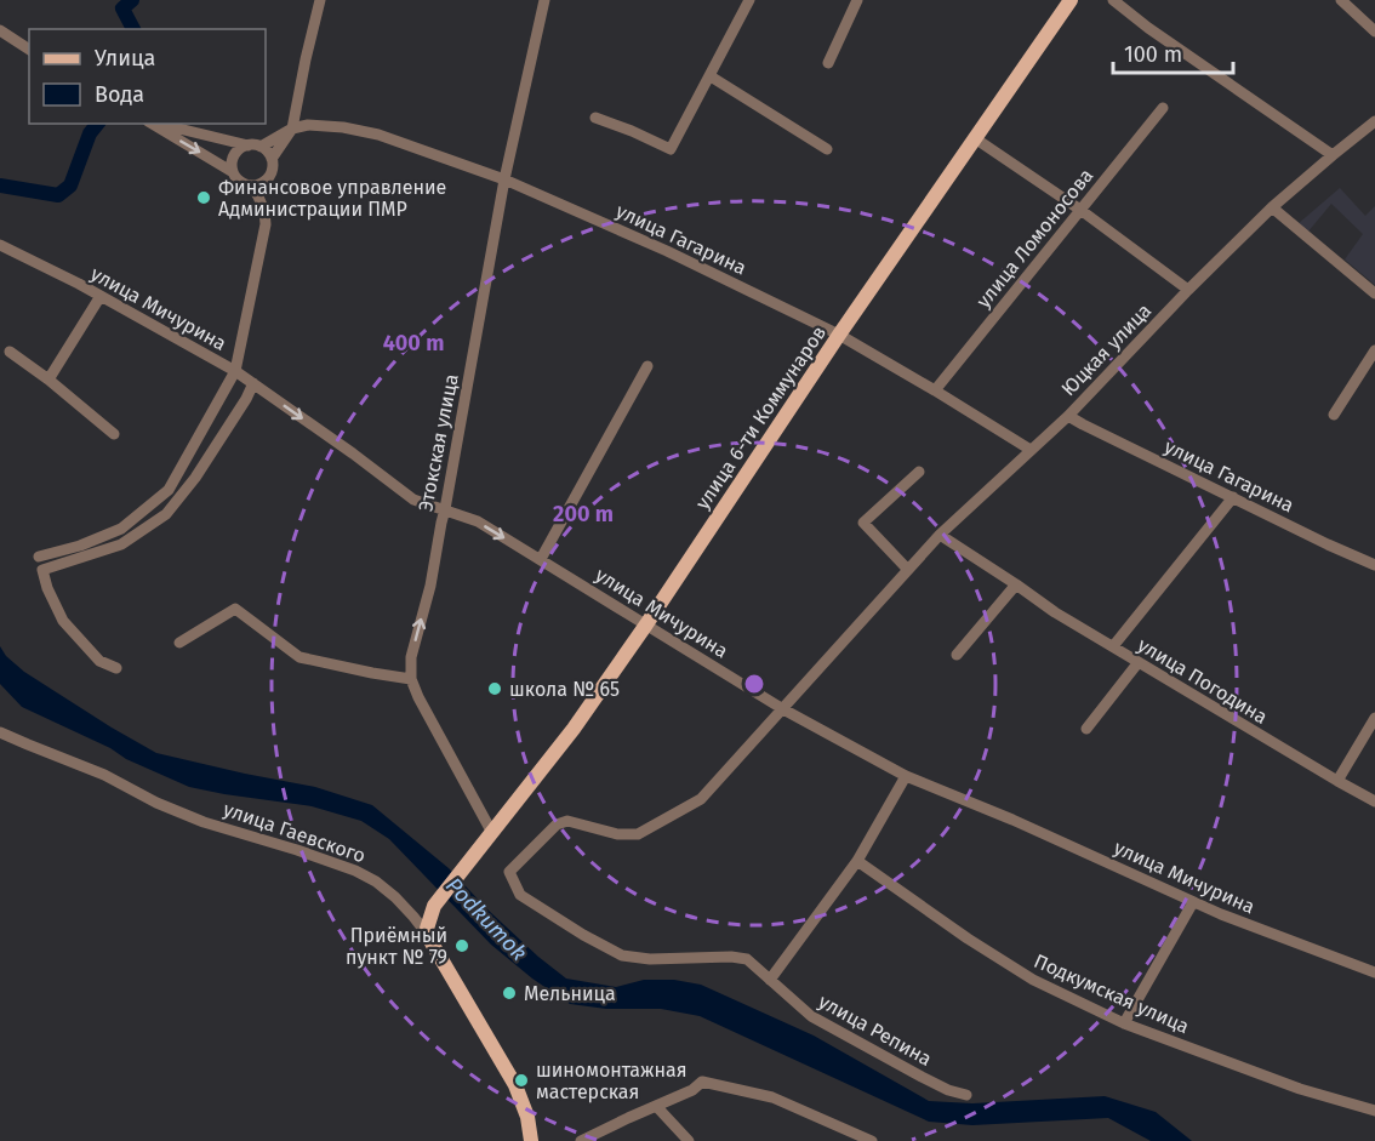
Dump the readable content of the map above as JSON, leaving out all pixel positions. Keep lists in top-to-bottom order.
{
  "streets": {
    "main road": ["улица 6-ти Коммунаров", "улица Гаевского"],
    "street": [
      "улица Ломоносова",
      "улица Гагарина",
      "улица Мичурина",
      "Юцкая улица",
      "Этокская улица",
      "улица Погодина",
      "Подкумская улица",
      "улица Репина"
    ]
  },
  "crossings": [
    ["улица Ломоносова", "улица Гагарина"],
    ["улица Гагарина", "Юцкая улица"],
    ["улица Гагарина", "улица 6-ти Коммунаров"],
    ["улица Гагарина", "Этокская улица"],
    ["улица Мичурина", "Юцкая улица"],
    ["улица Мичурина", "улица 6-ти Коммунаров"],
    ["улица Мичурина", "Этокская улица"],
    ["Юцкая улица", "улица Погодина"],
    ["Юцкая улица", "улица Репина"],
    ["улица 6-ти Коммунаров", "Этокская улица"],
    ["улица 6-ти Коммунаров", "улица Гаевского"]
  ],
  "water": ["Podkumok"],
  "places": [
    "Финансовое управление Администрации ПМР",
    "школа № 65",
    "Приёмный пункт № 79",
    "Мельница",
    "шиномонтажная мастерская"
  ],
  "legend": ["Улица", "Вода"],
  "scale_bar": "100 m",
  "rings": ["400 m", "200 m"]
}
